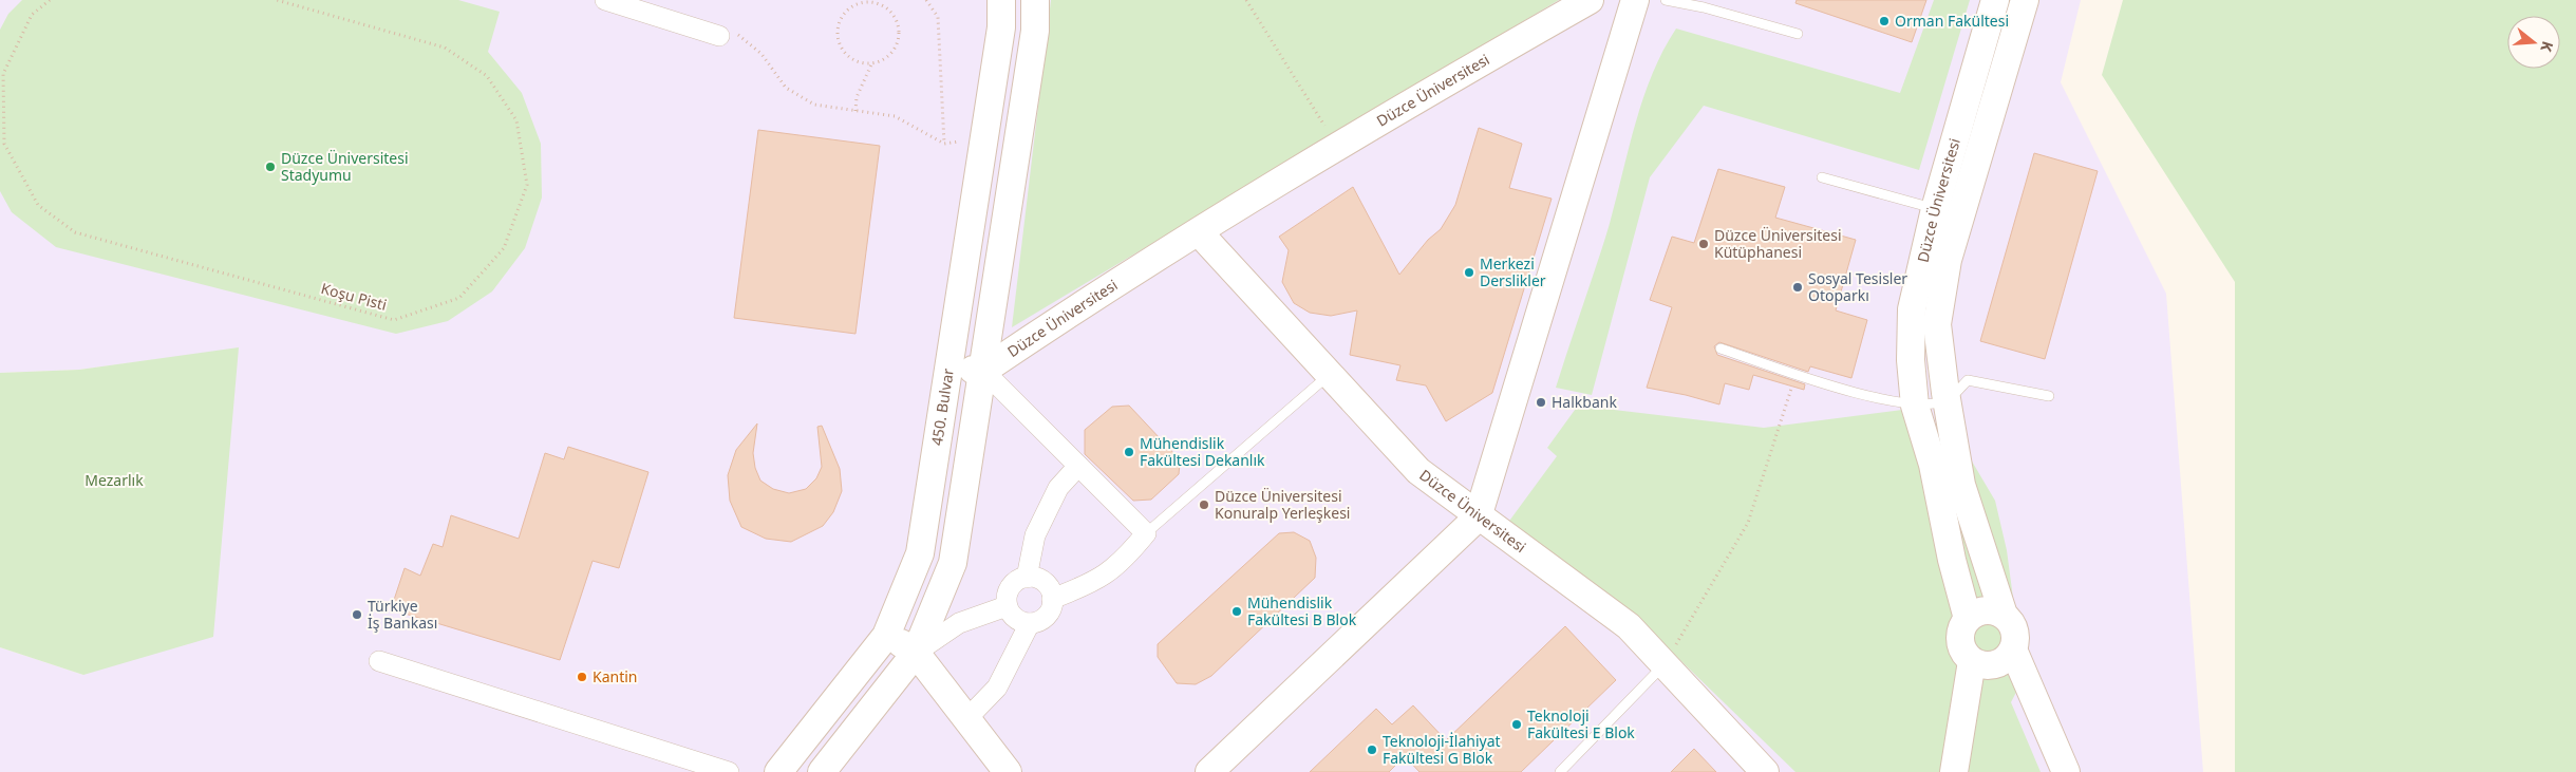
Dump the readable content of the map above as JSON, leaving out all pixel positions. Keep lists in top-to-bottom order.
{
  "streets": {
    "street": ["Düzce Üniversitesi", "450. Bulvar"],
    "path": ["Koşu Pisti"]
  },
  "parks": ["Mezarlık"],
  "places": [
    "Orman Fakültesi",
    "Düzce Üniversitesi Stadyumu",
    "Düzce Üniversitesi Kütüphanesi",
    "Merkezi Derslikler",
    "Sosyal Tesisler Otoparkı",
    "Halkbank",
    "Mühendislik Fakültesi Dekanlık",
    "Düzce Üniversitesi Konuralp Yerleşkesi",
    "Mühendislik Fakültesi B Blok",
    "Türkiye İş Bankası",
    "Kantin",
    "Teknoloji Fakültesi E Blok",
    "Teknoloji-İlahiyat Fakültesi G Blok"
  ],
  "north": "right"
}
